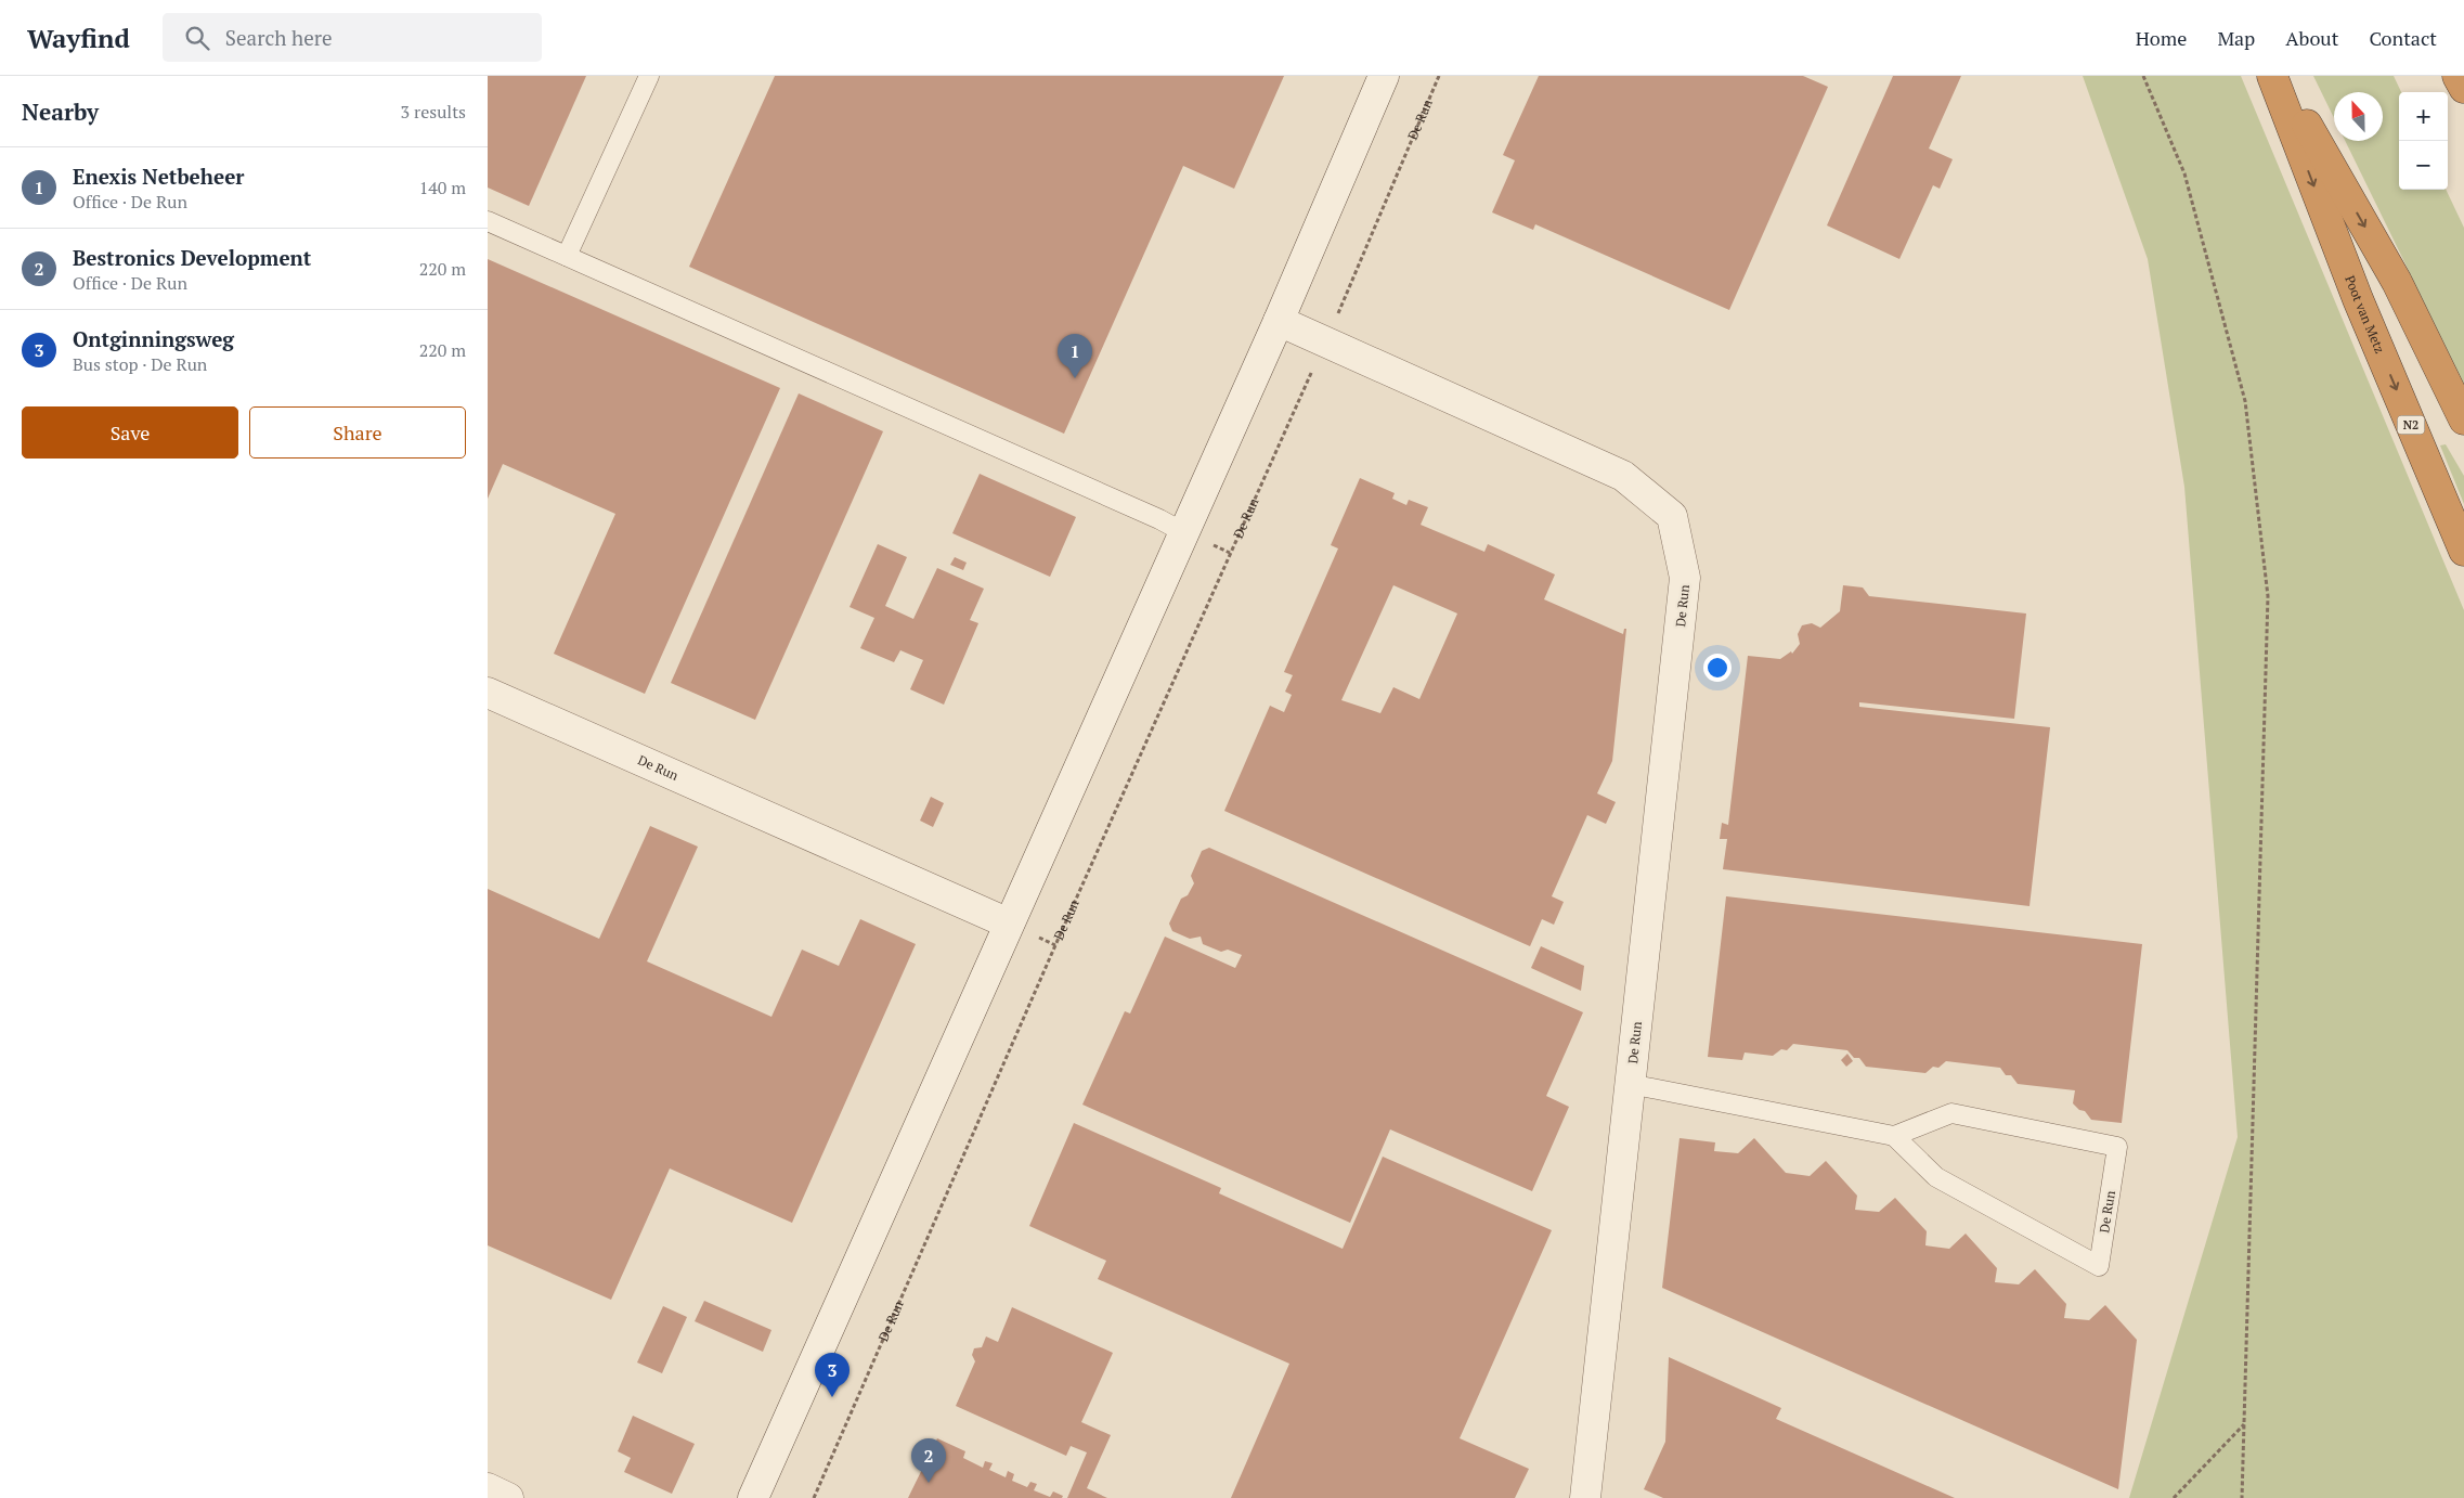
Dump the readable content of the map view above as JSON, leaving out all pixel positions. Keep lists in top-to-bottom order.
{
  "streets": {
    "highway": ["Poot van Metz", "N2"],
    "street": ["De Run"]
  },
  "north": "top",
  "page": {
    "header": "Wayfind",
    "search": "Search here",
    "nav": [
      "Home",
      "Map",
      "About",
      "Contact"
    ],
    "heading": ["Nearby", "3 results"],
    "map_buttons": ["+", "−"],
    "list": [
      {
        "mark": "1",
        "name": "Enexis Netbeheer",
        "note": "Office · De Run",
        "value": "140 m"
      },
      {
        "mark": "2",
        "name": "Bestronics Development",
        "note": "Office · De Run",
        "value": "220 m"
      },
      {
        "mark": "3",
        "name": "Ontginningsweg",
        "note": "Bus stop · De Run",
        "value": "220 m"
      }
    ],
    "pins": ["1", "3", "2"],
    "buttons": ["Save", "Share"]
  }
}
